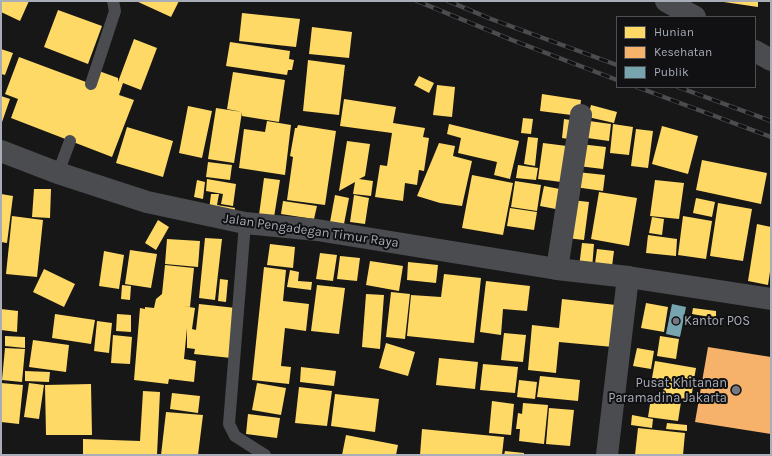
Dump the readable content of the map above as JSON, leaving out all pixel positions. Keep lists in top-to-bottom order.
{
  "streets": {
    "street": ["Jalan Pengadegan Timur Raya"]
  },
  "places": ["Kantor POS", "Pusat Khitanan Paramadina Jakarta"],
  "legend": ["Hunian", "Kesehatan", "Publik"]
}
